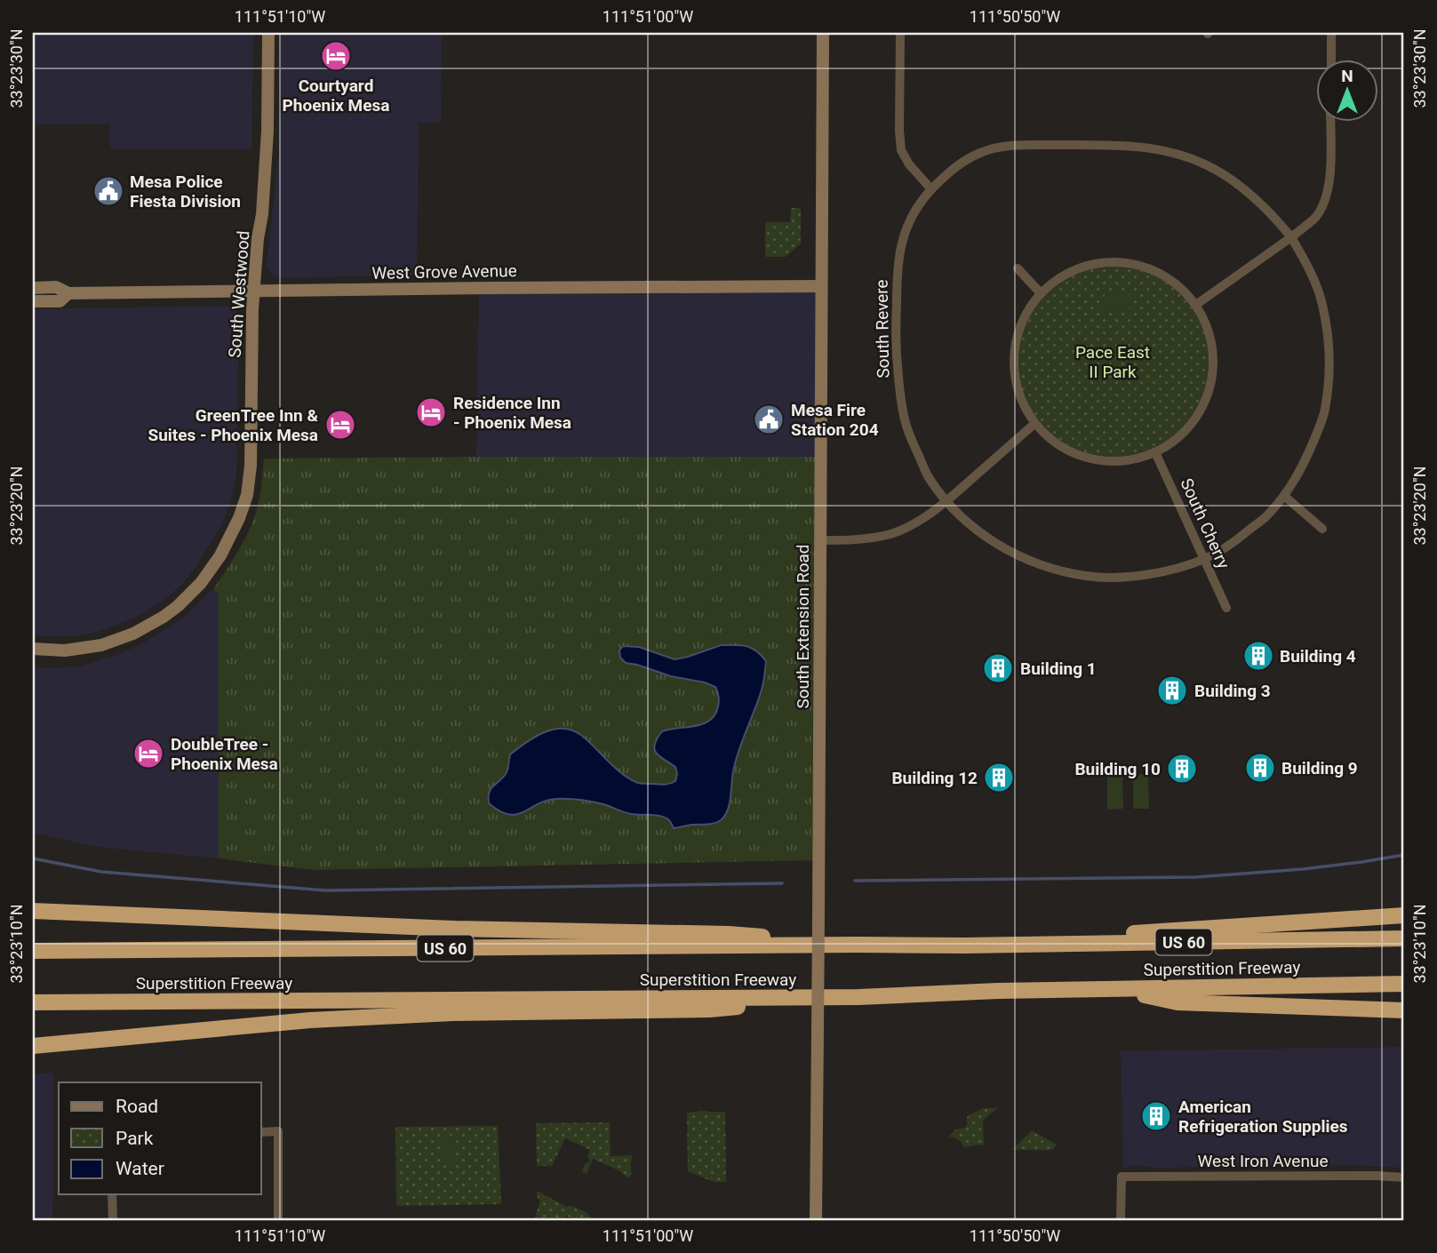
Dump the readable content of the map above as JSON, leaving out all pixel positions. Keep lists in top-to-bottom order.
{
  "streets": {
    "highway": ["US 60", "Superstition Freeway"],
    "street": [
      "West Grove Avenue",
      "South Westwood",
      "South Revere",
      "South Cherry",
      "South Extension Road",
      "West Iron Avenue"
    ]
  },
  "crossings": [
    ["West Grove Avenue", "South Westwood"],
    ["West Grove Avenue", "South Extension Road"],
    ["South Revere", "South Cherry"]
  ],
  "parks": ["Pace East II Park"],
  "places": {
    "hotel": [
      "Courtyard Phoenix Mesa",
      "Residence Inn - Phoenix Mesa",
      "GreenTree Inn & Suites - Phoenix Mesa",
      "DoubleTree - Phoenix Mesa"
    ],
    "public building": ["Mesa Police Fiesta Division", "Mesa Fire Station 204"],
    "building": [
      "Building 4",
      "Building 1",
      "Building 3",
      "Building 9",
      "Building 10",
      "Building 12",
      "American Refrigeration Supplies"
    ]
  },
  "legend": ["Road", "Park", "Water"],
  "north": "top",
  "coordinates": [
    "111°51'10\"W",
    "111°51'00\"W",
    "111°50'50\"W",
    "33°23'30\"N",
    "33°23'20\"N",
    "33°23'10\"N"
  ]
}
